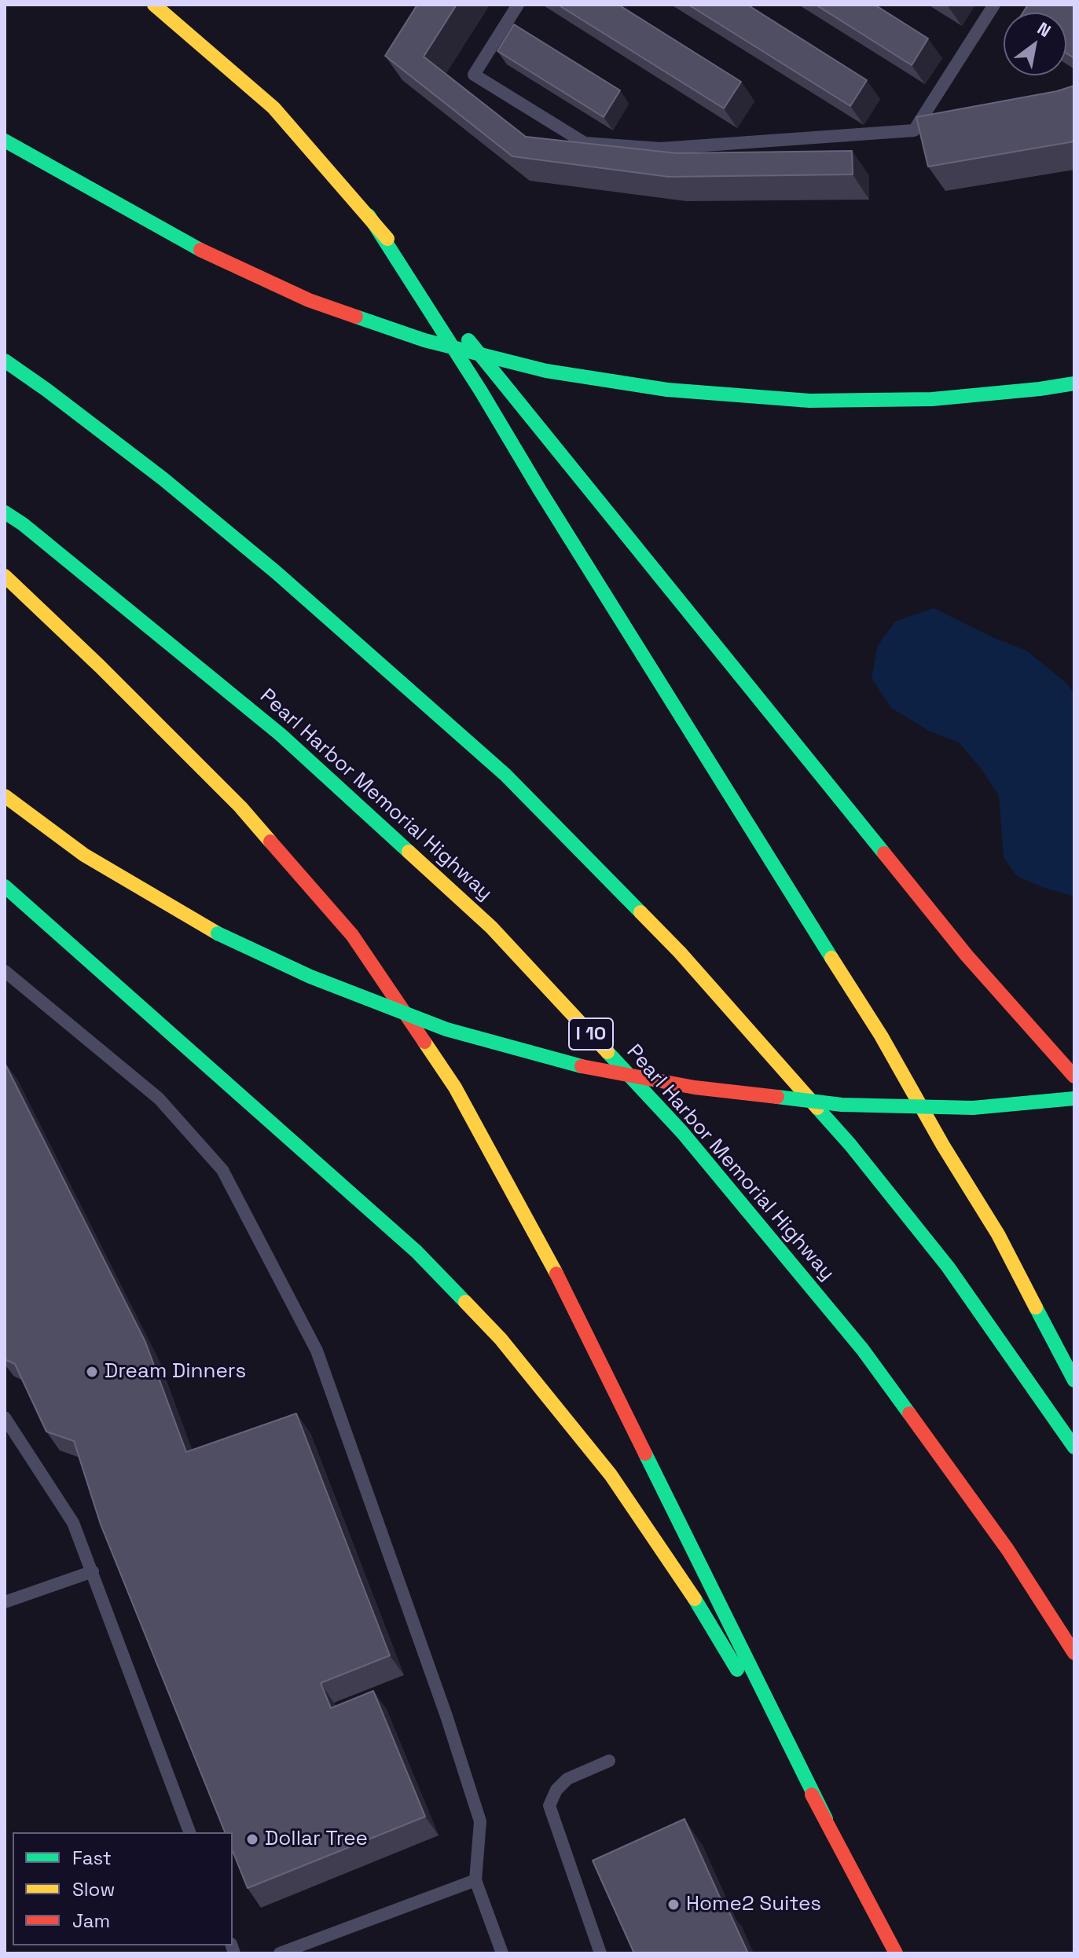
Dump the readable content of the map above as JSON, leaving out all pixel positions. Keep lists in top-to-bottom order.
{
  "streets": {
    "main road": ["Pearl Harbor Memorial Highway", "I 10"]
  },
  "places": ["Dream Dinners", "Dollar Tree", "Home2 Suites"],
  "legend": ["Fast", "Slow", "Jam"],
  "north": "top right"
}
